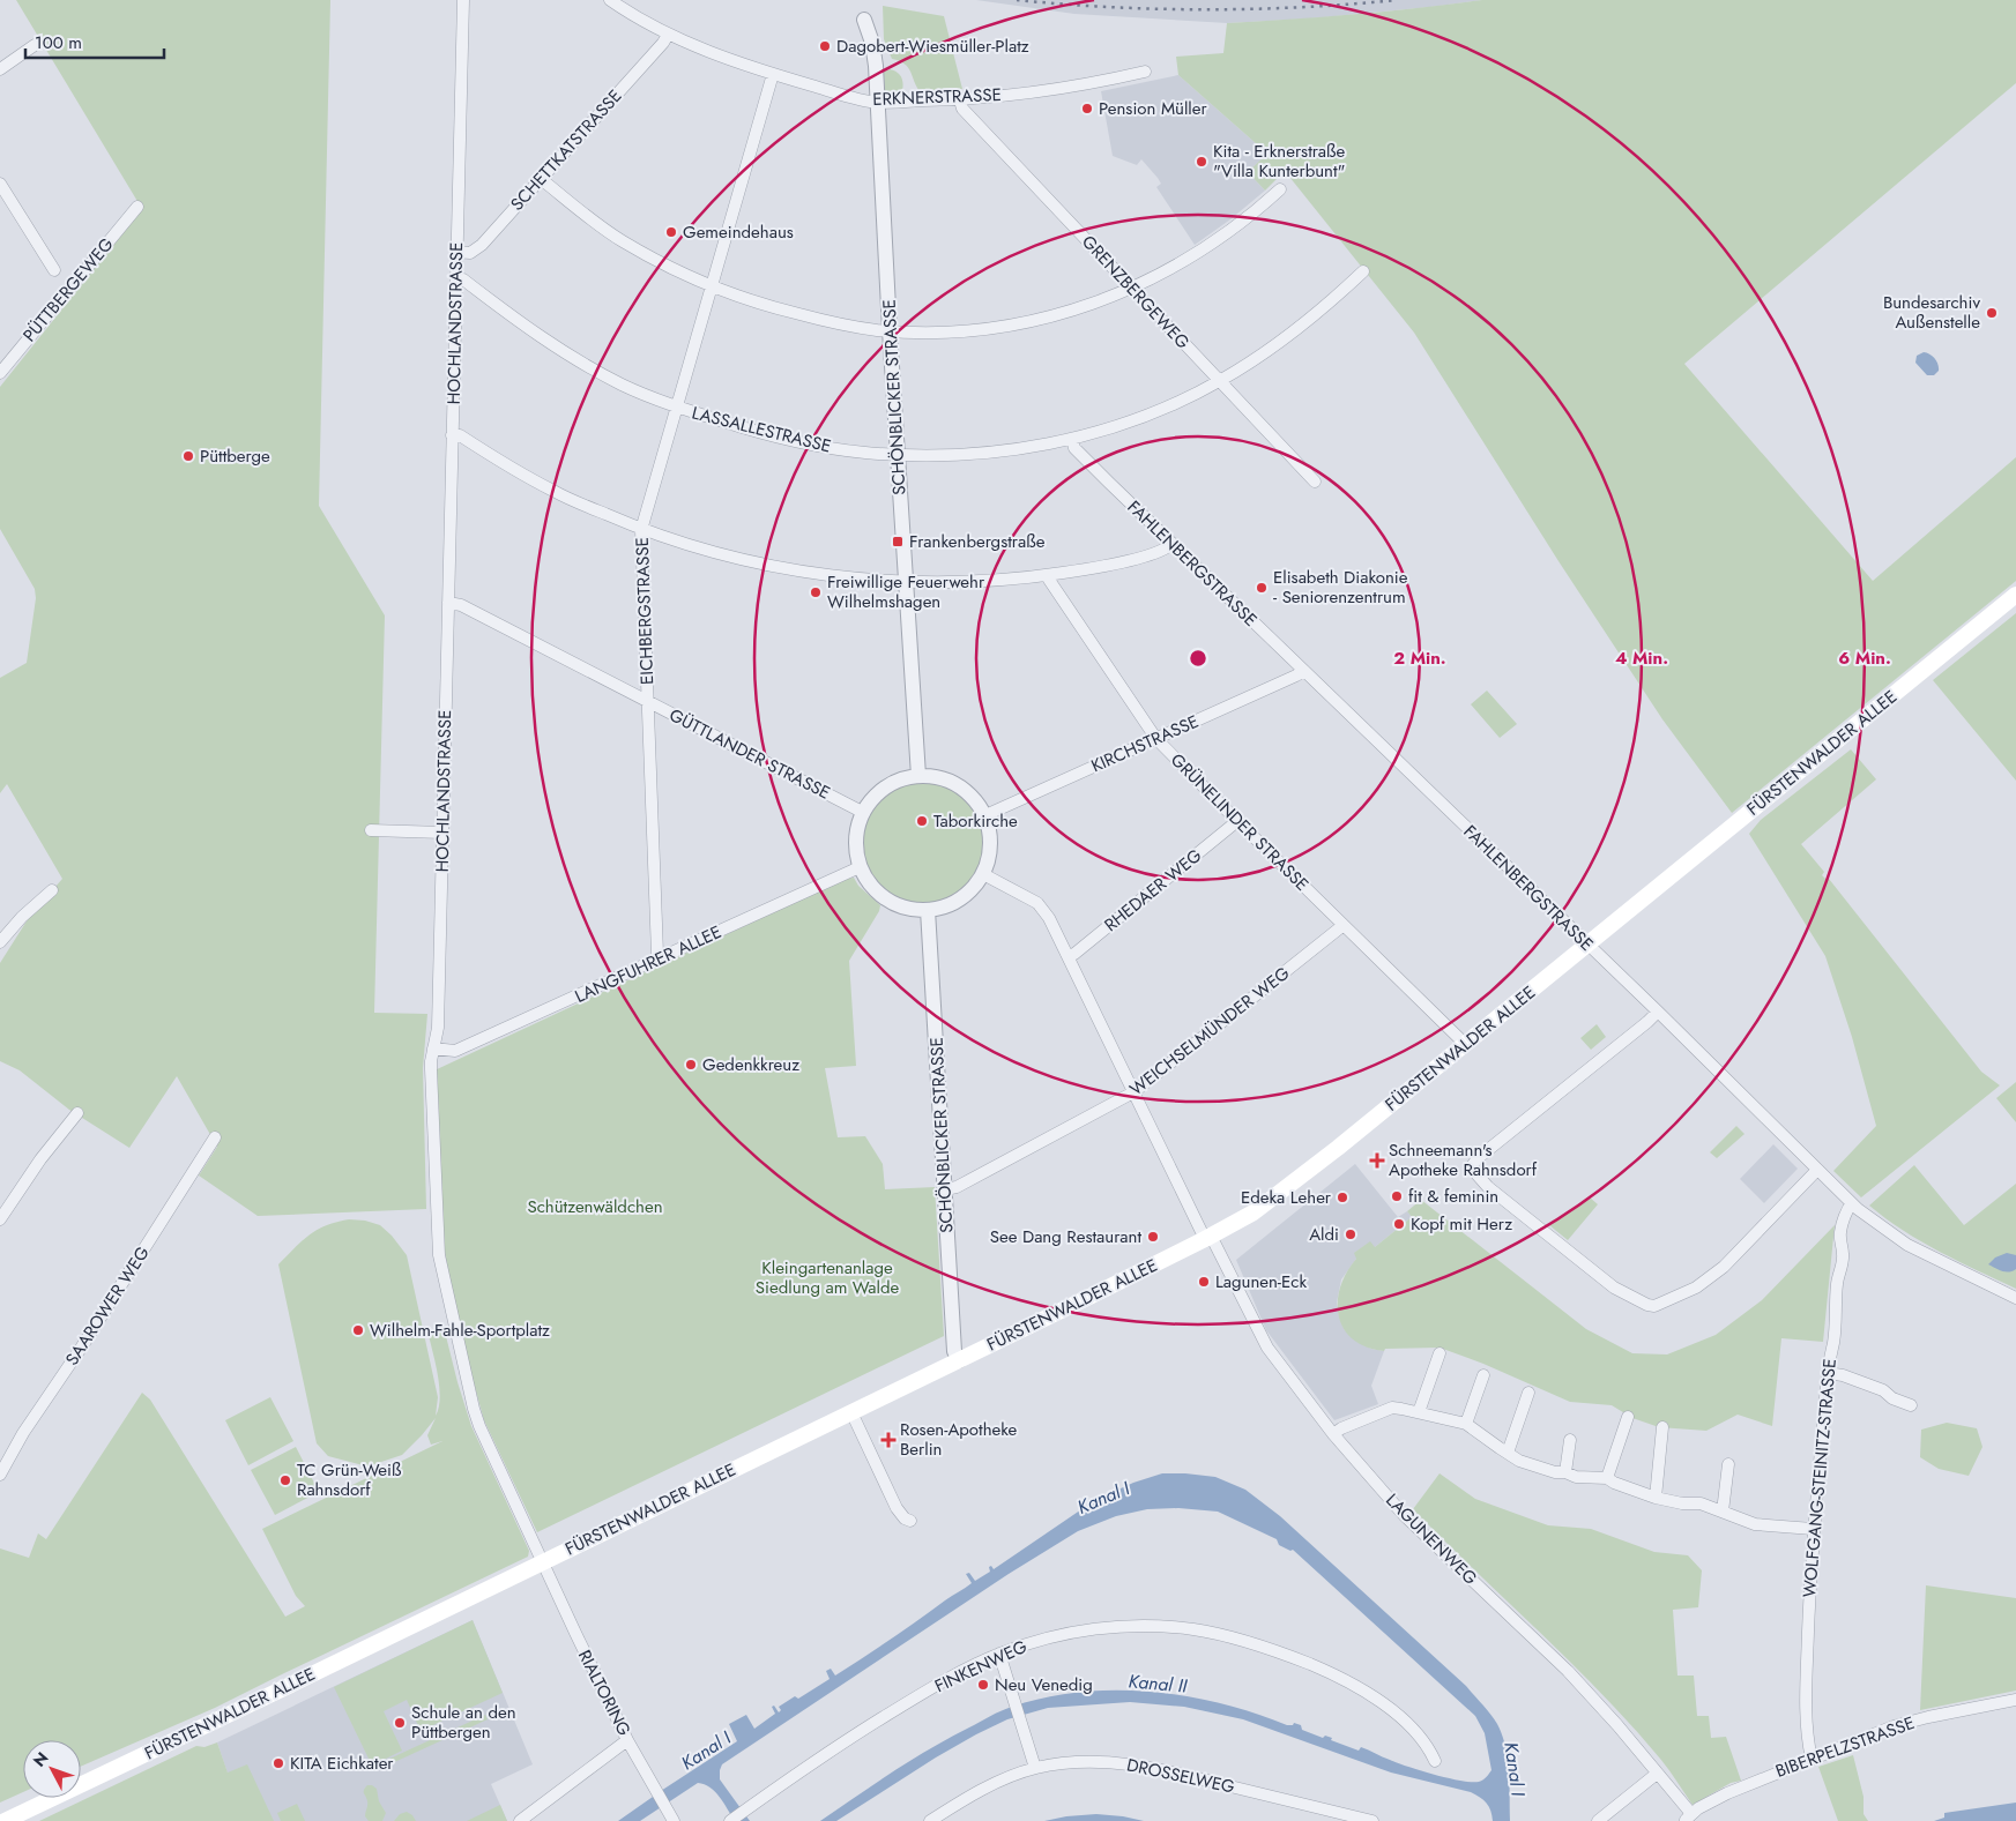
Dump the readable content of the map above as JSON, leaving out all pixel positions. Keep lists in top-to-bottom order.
{
  "streets": {
    "main road": ["FÜRSTENWALDER ALLEE"],
    "street": [
      "ERKNERSTRASSE",
      "SCHETTKATSTRASSE",
      "PÜTTBERGEWEG",
      "GRENZBERGEWEG",
      "HOCHLANDSTRASSE",
      "SCHÖNBLICKER STRASSE",
      "LASSALLESTRASSE",
      "FAHLENBERGSTRASSE",
      "EICHBERGSTRASSE",
      "KIRCHSTRASSE",
      "GÜTTLANDER STRASSE",
      "GRÜNELINDER STRASSE",
      "RHEDAER WEG",
      "LANGFUHRER ALLEE",
      "WEICHSELMÜNDER WEG",
      "SAAROWER WEG",
      "WOLFGANG-STEINITZ-STRASSE",
      "LAGUNENWEG",
      "FINKENWEG",
      "RIALTORING",
      "BIBERPELZSTRASSE",
      "DROSSELWEG"
    ]
  },
  "crossings": [
    ["ERKNERSTRASSE", "SCHETTKATSTRASSE"],
    ["ERKNERSTRASSE", "GRENZBERGEWEG"],
    ["ERKNERSTRASSE", "SCHÖNBLICKER STRASSE"],
    ["ERKNERSTRASSE", "EICHBERGSTRASSE"],
    ["SCHETTKATSTRASSE", "HOCHLANDSTRASSE"],
    ["GRENZBERGEWEG", "LASSALLESTRASSE"],
    ["HOCHLANDSTRASSE", "LASSALLESTRASSE"],
    ["HOCHLANDSTRASSE", "FÜRSTENWALDER ALLEE"],
    ["HOCHLANDSTRASSE", "GÜTTLANDER STRASSE"],
    ["HOCHLANDSTRASSE", "LANGFUHRER ALLEE"],
    ["HOCHLANDSTRASSE", "RIALTORING"],
    ["SCHÖNBLICKER STRASSE", "LASSALLESTRASSE"],
    ["SCHÖNBLICKER STRASSE", "KIRCHSTRASSE"],
    ["SCHÖNBLICKER STRASSE", "FÜRSTENWALDER ALLEE"],
    ["SCHÖNBLICKER STRASSE", "GÜTTLANDER STRASSE"],
    ["SCHÖNBLICKER STRASSE", "LANGFUHRER ALLEE"],
    ["SCHÖNBLICKER STRASSE", "WEICHSELMÜNDER WEG"],
    ["SCHÖNBLICKER STRASSE", "LAGUNENWEG"],
    ["LASSALLESTRASSE", "FAHLENBERGSTRASSE"],
    ["LASSALLESTRASSE", "EICHBERGSTRASSE"],
    ["FAHLENBERGSTRASSE", "KIRCHSTRASSE"],
    ["FAHLENBERGSTRASSE", "FÜRSTENWALDER ALLEE"],
    ["FAHLENBERGSTRASSE", "WOLFGANG-STEINITZ-STRASSE"],
    ["EICHBERGSTRASSE", "GÜTTLANDER STRASSE"],
    ["EICHBERGSTRASSE", "LANGFUHRER ALLEE"],
    ["KIRCHSTRASSE", "GÜTTLANDER STRASSE"],
    ["KIRCHSTRASSE", "GRÜNELINDER STRASSE"],
    ["KIRCHSTRASSE", "LANGFUHRER ALLEE"],
    ["KIRCHSTRASSE", "LAGUNENWEG"],
    ["FÜRSTENWALDER ALLEE", "GRÜNELINDER STRASSE"],
    ["FÜRSTENWALDER ALLEE", "LAGUNENWEG"],
    ["FÜRSTENWALDER ALLEE", "RIALTORING"],
    ["GÜTTLANDER STRASSE", "LANGFUHRER ALLEE"],
    ["GÜTTLANDER STRASSE", "LAGUNENWEG"],
    ["GRÜNELINDER STRASSE", "RHEDAER WEG"],
    ["GRÜNELINDER STRASSE", "WEICHSELMÜNDER WEG"],
    ["RHEDAER WEG", "LAGUNENWEG"],
    ["LANGFUHRER ALLEE", "LAGUNENWEG"],
    ["WEICHSELMÜNDER WEG", "LAGUNENWEG"],
    ["WOLFGANG-STEINITZ-STRASSE", "BIBERPELZSTRASSE"],
    ["LAGUNENWEG", "BIBERPELZSTRASSE"]
  ],
  "water": ["Kanal I", "Kanal II"],
  "parks": ["Schützenwäldchen", "Kleingartenanlage Siedlung am Walde"],
  "places": {
    "other": [
      "Dagobert-Wiesmüller-Platz",
      "Pension Müller",
      "Kita - Erknerstraße \"Villa Kunterbunt\"",
      "Gemeindehaus",
      "Bundesarchiv Außenstelle",
      "Püttberge",
      "Elisabeth Diakonie - Seniorenzentrum",
      "Freiwillige Feuerwehr Wilhelmshagen",
      "Taborkirche",
      "Gedenkkreuz",
      "fit & feminin",
      "Edeka Leher",
      "Kopf mit Herz",
      "Aldi",
      "See Dang Restaurant",
      "Lagunen-Eck",
      "Wilhelm-Fahle-Sportplatz",
      "TC Grün-Weiß Rahnsdorf",
      "Neu Venedig",
      "Schule an den Püttbergen",
      "KITA Eichkater"
    ],
    "transit": ["Frankenbergstraße"],
    "health": ["Schneemann's Apotheke Rahnsdorf", "Rosen-Apotheke Berlin"]
  },
  "scale_bar": "100 m",
  "north": "top left",
  "rings": ["2 Min.", "4 Min.", "6 Min."]
}
